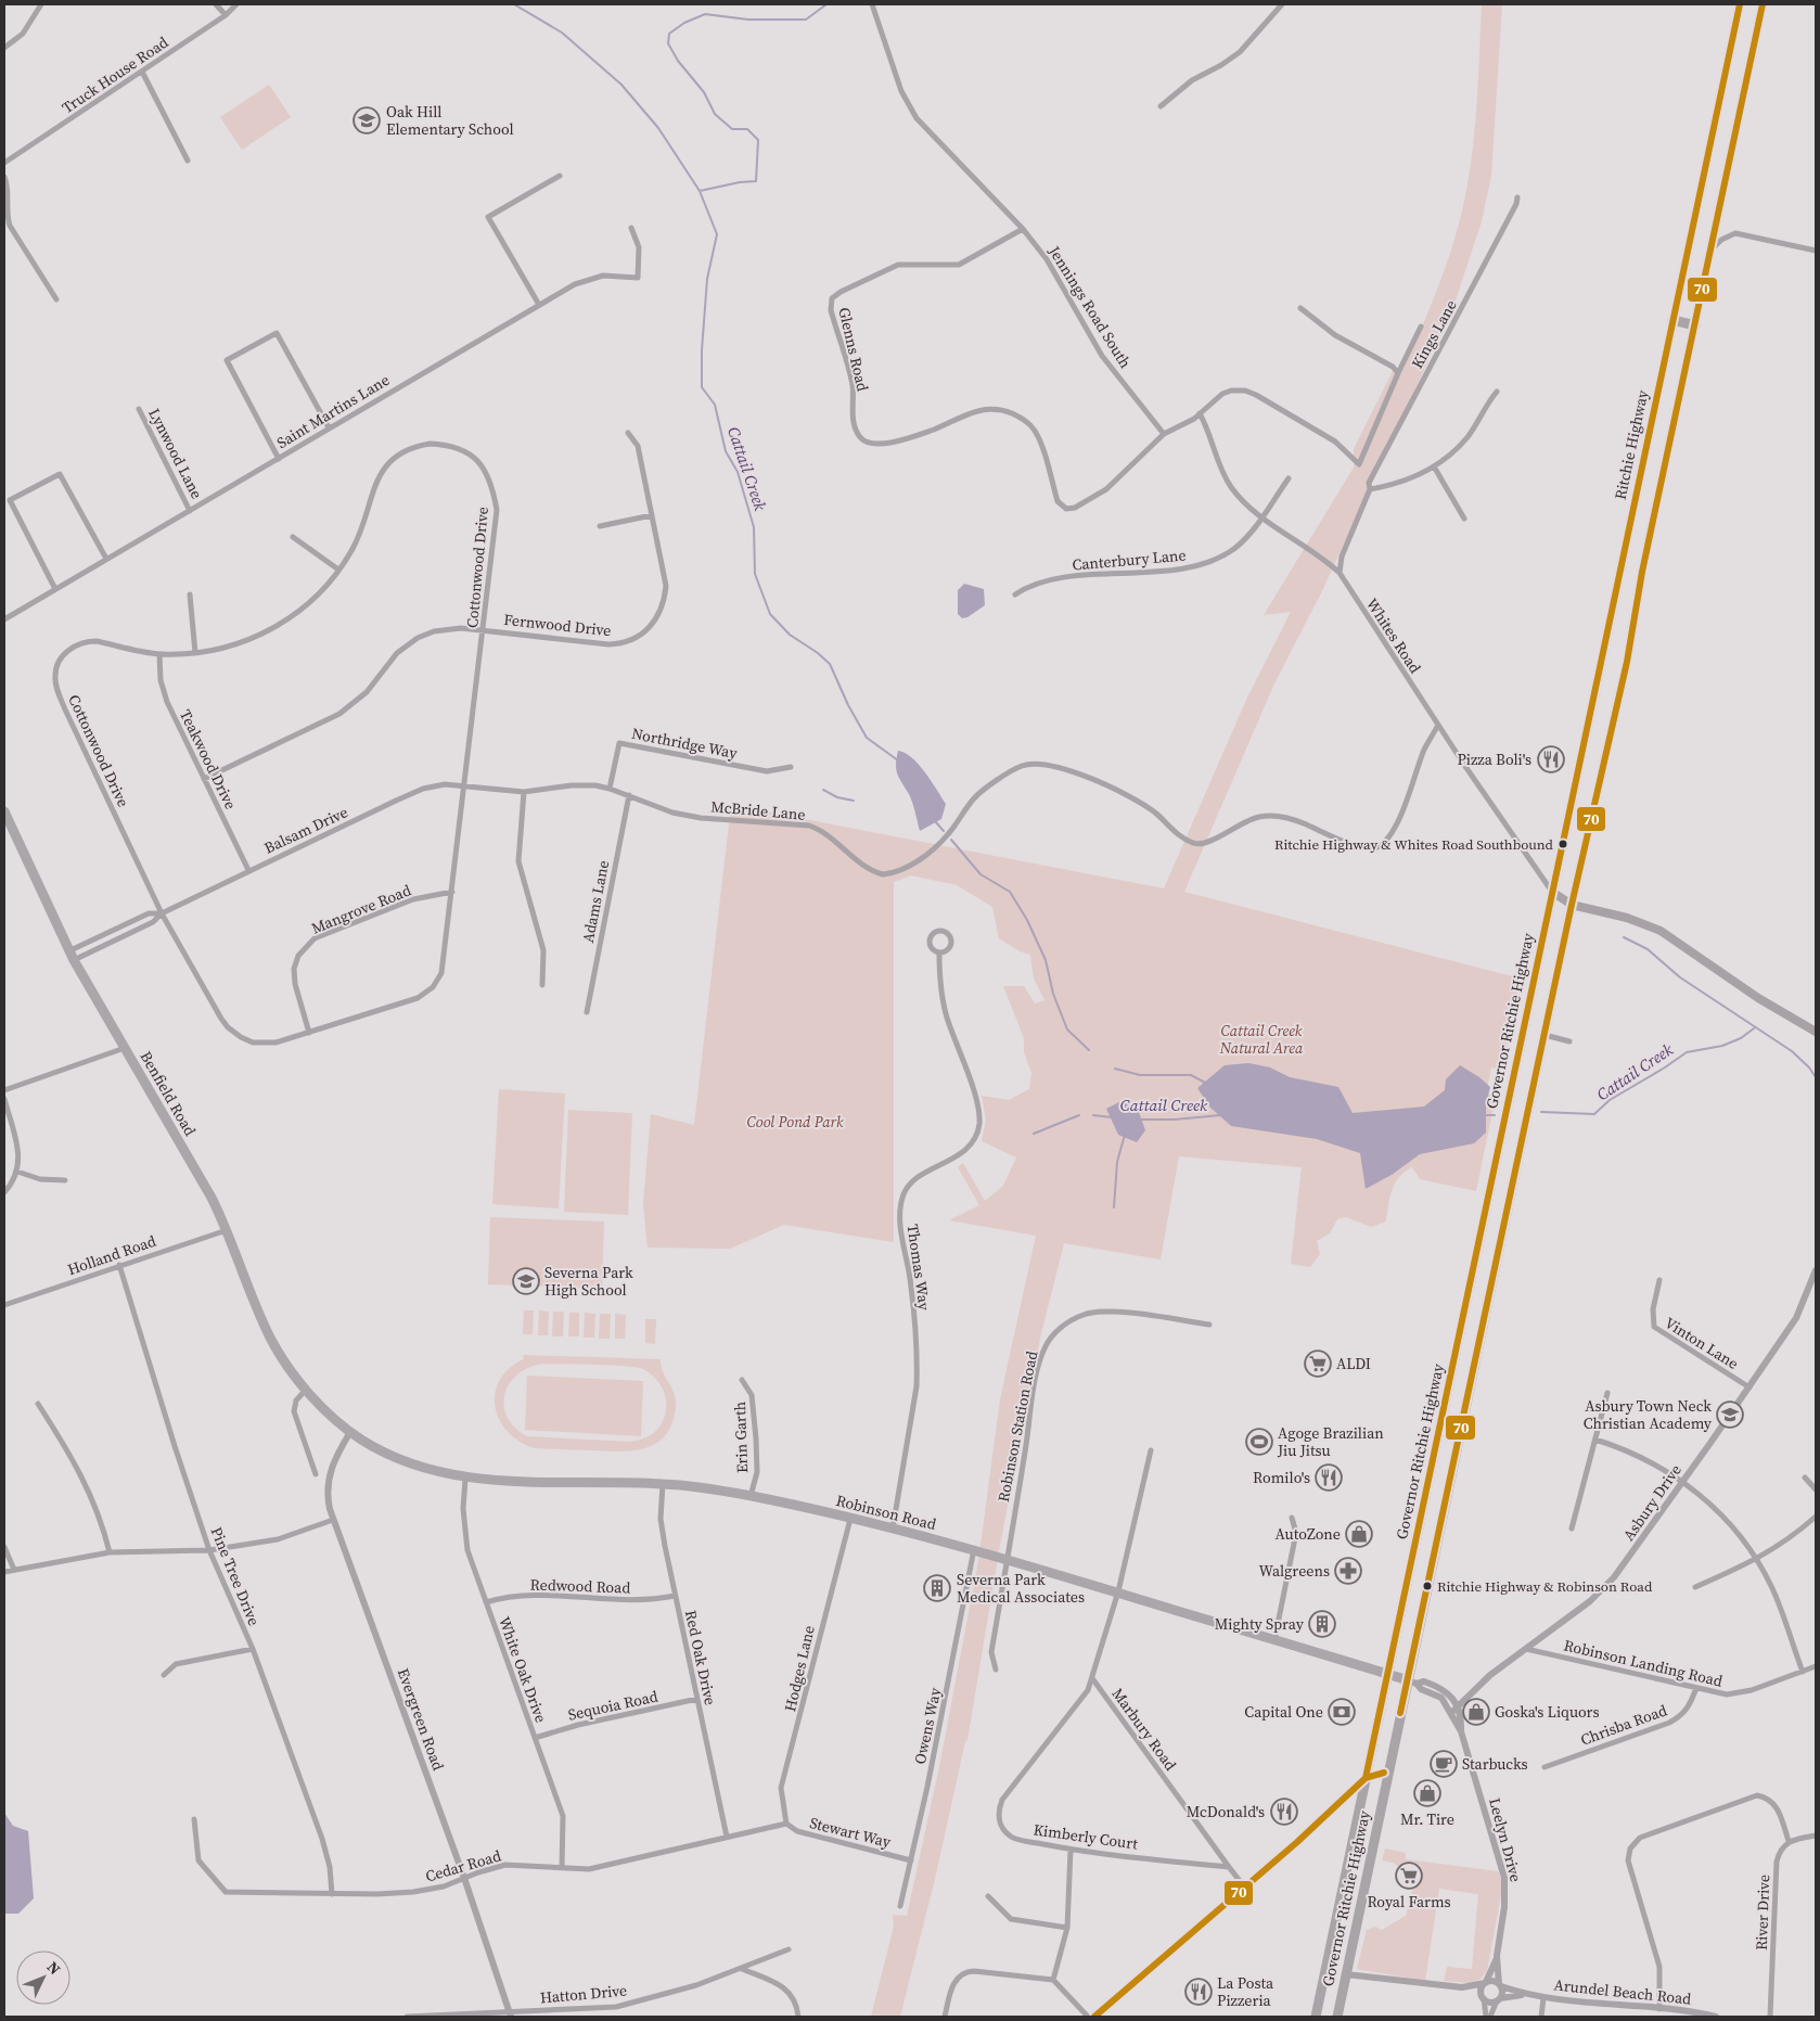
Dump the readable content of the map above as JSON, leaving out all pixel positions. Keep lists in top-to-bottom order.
{
  "streets": {
    "highway": ["Ritchie Highway", "Governor Ritchie Highway"],
    "main road": ["Benfield Road", "Robinson Road"],
    "street": [
      "Truck House Road",
      "Jennings Road South",
      "Kings Lane",
      "Glenns Road",
      "Saint Martins Lane",
      "Lynwood Lane",
      "Canterbury Lane",
      "Cottonwood Drive",
      "Fernwood Drive",
      "Whites Road",
      "Northridge Way",
      "Teakwood Drive",
      "McBride Lane",
      "Balsam Drive",
      "Adams Lane",
      "Mangrove Road",
      "Holland Road",
      "Thomas Way",
      "Vinton Lane",
      "Robinson Station Road",
      "Erin Garth",
      "Asbury Drive",
      "Pine Tree Drive",
      "Redwood Road",
      "Red Oak Drive",
      "Robinson Landing Road",
      "Hodges Lane",
      "White Oak Drive",
      "Sequoia Road",
      "Evergreen Road",
      "Chrisba Road",
      "Owens Way",
      "Marbury Road",
      "Stewart Way",
      "Kimberly Court",
      "Leelyn Drive",
      "Cedar Road",
      "River Drive",
      "Arundel Beach Road",
      "Hatton Drive"
    ]
  },
  "crossings": [
    ["Jennings Road South", "Glenns Road"],
    ["Saint Martins Lane", "Lynwood Lane"],
    ["Ritchie Highway", "Whites Road"],
    ["Ritchie Highway", "Governor Ritchie Highway"],
    ["Canterbury Lane", "Whites Road"],
    ["Cottonwood Drive", "Fernwood Drive"],
    ["Cottonwood Drive", "Teakwood Drive"],
    ["Cottonwood Drive", "McBride Lane"],
    ["Cottonwood Drive", "Balsam Drive"],
    ["Cottonwood Drive", "Mangrove Road"],
    ["Fernwood Drive", "Teakwood Drive"],
    ["Whites Road", "McBride Lane"],
    ["Whites Road", "Governor Ritchie Highway"],
    ["Northridge Way", "McBride Lane"],
    ["Teakwood Drive", "Balsam Drive"],
    ["McBride Lane", "Balsam Drive"],
    ["McBride Lane", "Adams Lane"],
    ["Balsam Drive", "Benfield Road"],
    ["Governor Ritchie Highway", "Robinson Road"],
    ["Governor Ritchie Highway", "Leelyn Drive"],
    ["Benfield Road", "Holland Road"],
    ["Benfield Road", "Robinson Road"],
    ["Benfield Road", "Evergreen Road"],
    ["Holland Road", "Pine Tree Drive"],
    ["Thomas Way", "Robinson Road"],
    ["Vinton Lane", "Asbury Drive"],
    ["Robinson Station Road", "Robinson Road"],
    ["Erin Garth", "Robinson Road"],
    ["Asbury Drive", "Robinson Landing Road"],
    ["Asbury Drive", "Leelyn Drive"],
    ["Robinson Road", "Red Oak Drive"],
    ["Robinson Road", "Hodges Lane"],
    ["Robinson Road", "White Oak Drive"],
    ["Robinson Road", "Evergreen Road"],
    ["Robinson Road", "Owens Way"],
    ["Robinson Road", "Leelyn Drive"],
    ["Pine Tree Drive", "Cedar Road"],
    ["Redwood Road", "Red Oak Drive"],
    ["Redwood Road", "White Oak Drive"],
    ["Red Oak Drive", "Sequoia Road"],
    ["Red Oak Drive", "Cedar Road"],
    ["Robinson Landing Road", "Chrisba Road"],
    ["Hodges Lane", "Stewart Way"],
    ["Hodges Lane", "Cedar Road"],
    ["White Oak Drive", "Sequoia Road"],
    ["White Oak Drive", "Cedar Road"],
    ["Evergreen Road", "Cedar Road"],
    ["Evergreen Road", "Hatton Drive"],
    ["Owens Way", "Stewart Way"],
    ["Marbury Road", "Kimberly Court"],
    ["Stewart Way", "Cedar Road"],
    ["Leelyn Drive", "Arundel Beach Road"]
  ],
  "water": ["Cattail Creek"],
  "parks": ["Cattail Creek Natural Area", "Cool Pond Park"],
  "places": {
    "school or university": ["Oak Hill Elementary School", "Severna Park High School", "Asbury Town Neck Christian Academy"],
    "restaurant": [
      "Pizza Boli's",
      "Romilo's",
      "McDonald's",
      "La Posta Pizzeria"
    ],
    "other": ["Ritchie Highway & Whites Road Southbound", "Ritchie Highway & Robinson Road"],
    "supermarket": ["ALDI", "Royal Farms"],
    "sports": ["Agoge Brazilian Jiu Jitsu"],
    "shop": ["AutoZone", "Goska's Liquors", "Mr. Tire"],
    "pharmacy": ["Walgreens"],
    "building": ["Severna Park Medical Associates", "Mighty Spray"],
    "bank": ["Capital One"],
    "cafe": ["Starbucks"]
  },
  "lines": ["transit line 70"],
  "north": "top right"
}
